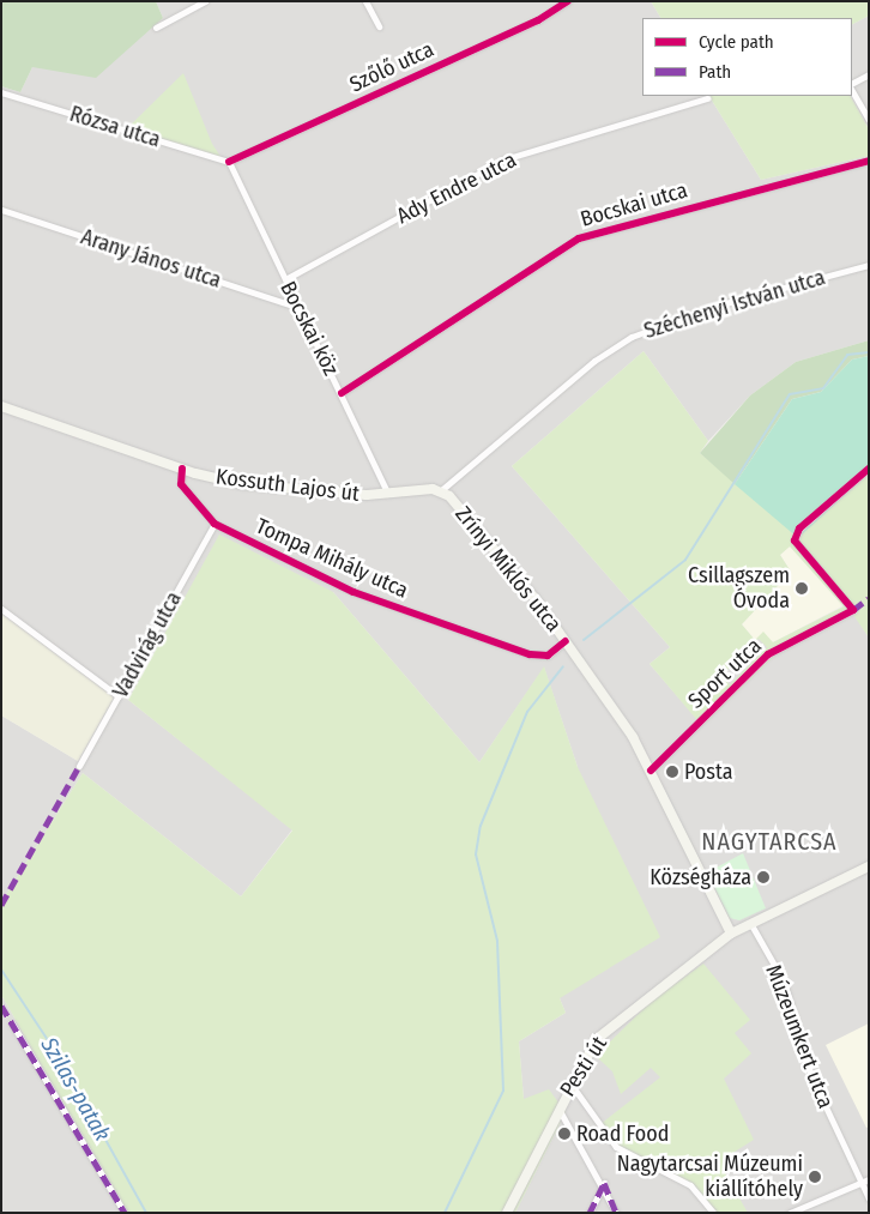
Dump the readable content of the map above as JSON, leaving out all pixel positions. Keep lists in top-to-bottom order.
{
  "streets": {
    "main road": ["Kossuth Lajos út", "Zrínyi Miklós utca", "Pesti út"],
    "street": [
      "Szőlő utca",
      "Rózsa utca",
      "Ady Endre utca",
      "Bocskai utca",
      "Arany János utca",
      "Széchenyi István utca",
      "Bocskai köz",
      "Tompa Mihály utca",
      "Vadvirág utca",
      "Sport utca",
      "Múzeumkert utca"
    ]
  },
  "crossings": [
    ["Szőlő utca", "Rózsa utca"],
    ["Szőlő utca", "Bocskai köz"],
    ["Rózsa utca", "Bocskai köz"],
    ["Ady Endre utca", "Bocskai köz"],
    ["Bocskai utca", "Bocskai köz"],
    ["Arany János utca", "Bocskai köz"],
    ["Széchenyi István utca", "Kossuth Lajos út"],
    ["Széchenyi István utca", "Zrínyi Miklós utca"],
    ["Bocskai köz", "Kossuth Lajos út"],
    ["Kossuth Lajos út", "Tompa Mihály utca"],
    ["Kossuth Lajos út", "Zrínyi Miklós utca"],
    ["Tompa Mihály utca", "Zrínyi Miklós utca"],
    ["Tompa Mihály utca", "Vadvirág utca"],
    ["Zrínyi Miklós utca", "Sport utca"],
    ["Zrínyi Miklós utca", "Pesti út"],
    ["Múzeumkert utca", "Pesti út"]
  ],
  "districts": ["NAGYTARCSA"],
  "water": ["Szilas-patak"],
  "places": [
    "Csillagszem Óvoda",
    "Posta",
    "Községháza",
    "Road Food",
    "Nagytarcsai Múzeumi kiállítóhely"
  ],
  "legend": ["Cycle path", "Path"]
}
